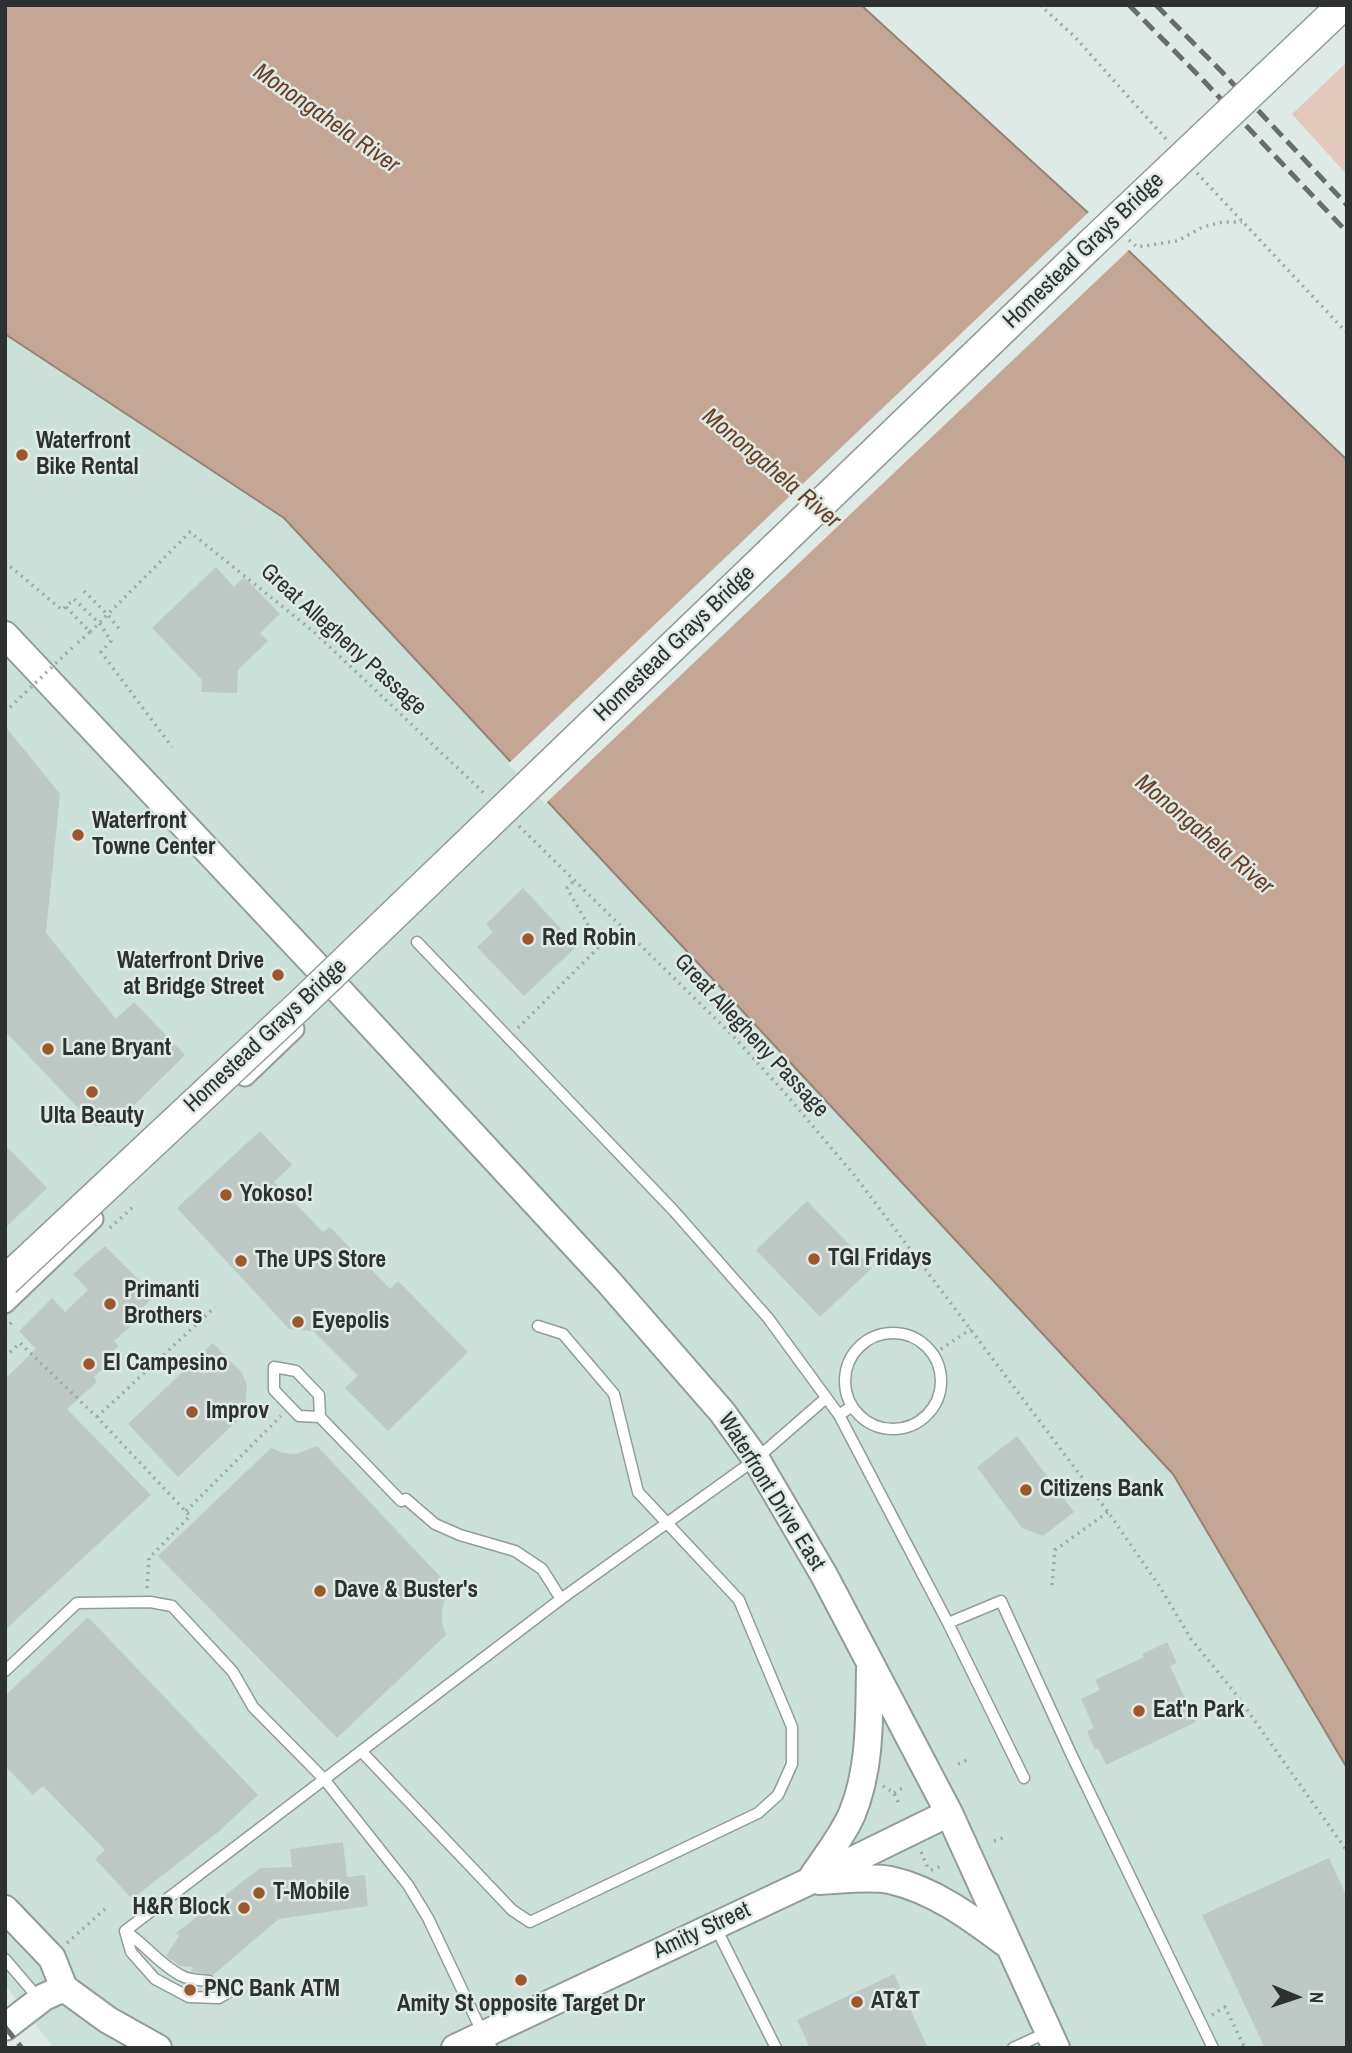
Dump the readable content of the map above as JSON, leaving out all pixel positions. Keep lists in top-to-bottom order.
{
  "streets": {
    "main road": ["Homestead Grays Bridge"],
    "street": ["Waterfront Drive East", "Amity Street"],
    "path": ["Great Allegheny Passage"]
  },
  "crossings": [
    ["Waterfront Drive East", "Amity Street"]
  ],
  "water": ["Monongahela River"],
  "places": [
    "Waterfront Bike Rental",
    "Waterfront Towne Center",
    "Red Robin",
    "Waterfront Drive at Bridge Street",
    "Lane Bryant",
    "Ulta Beauty",
    "Yokoso!",
    "TGI Fridays",
    "The UPS Store",
    "Primanti Brothers",
    "Eyepolis",
    "El Campesino",
    "Improv",
    "Citizens Bank",
    "Dave & Buster's",
    "Eat'n Park",
    "T-Mobile",
    "H&R Block",
    "Amity St opposite Target Dr",
    "PNC Bank ATM",
    "AT&T"
  ],
  "north": "right"
}
